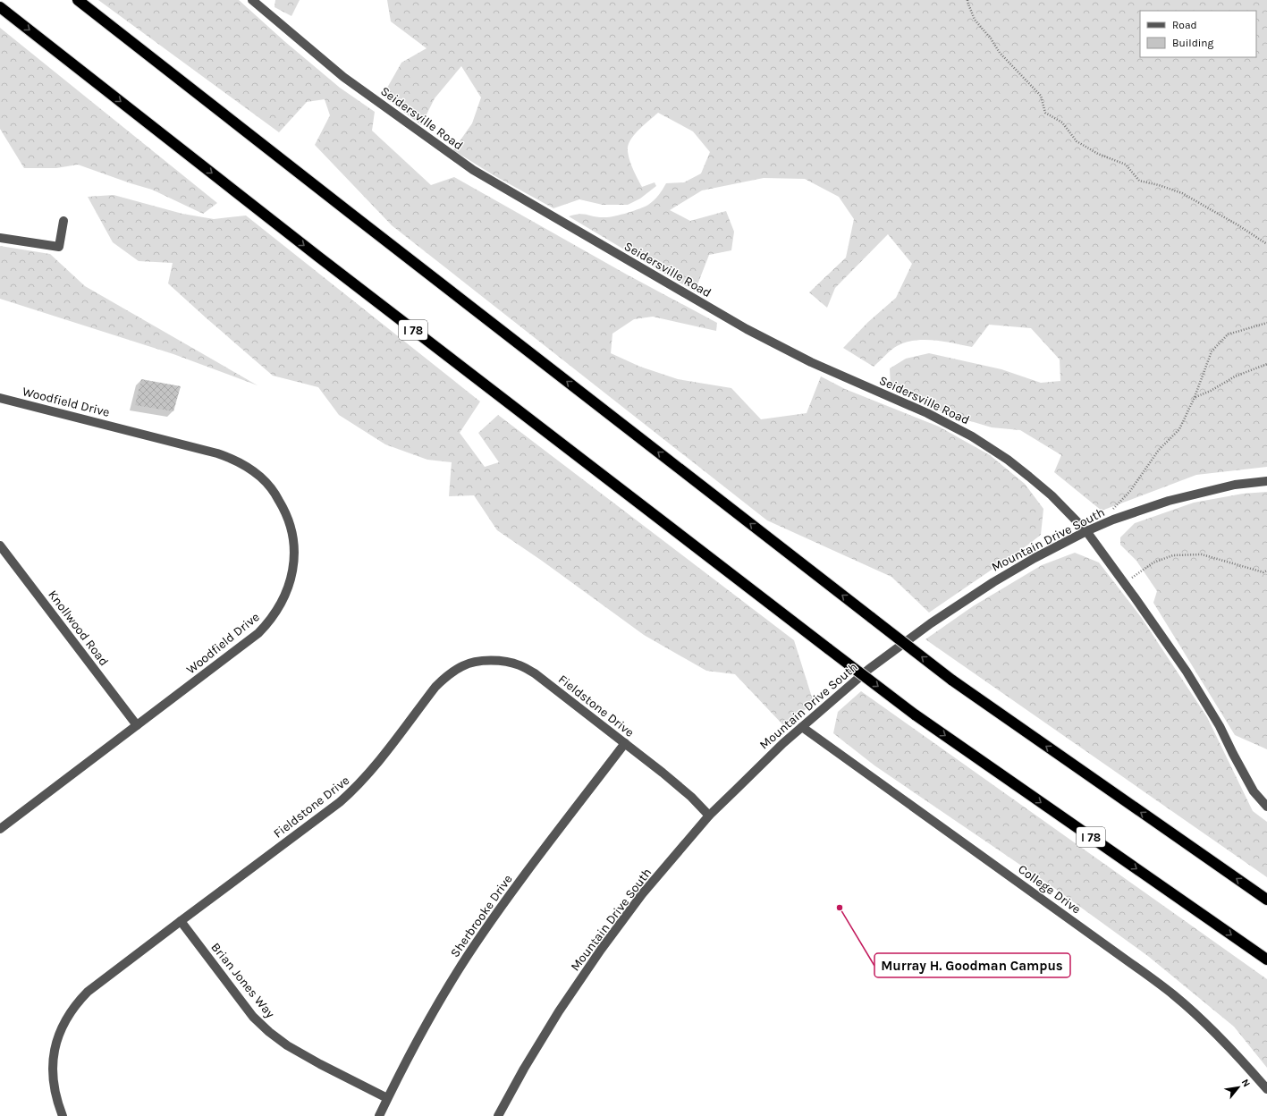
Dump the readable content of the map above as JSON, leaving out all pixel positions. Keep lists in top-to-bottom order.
{
  "streets": {
    "highway": ["I 78"],
    "street": [
      "Seidersville Road",
      "Woodfield Drive",
      "Mountain Drive South",
      "Knollwood Road",
      "Fieldstone Drive",
      "College Drive",
      "Sherbrooke Drive",
      "Brian Jones Way"
    ]
  },
  "crossings": [
    ["Seidersville Road", "Mountain Drive South"],
    ["Woodfield Drive", "Knollwood Road"],
    ["Mountain Drive South", "Fieldstone Drive"],
    ["Mountain Drive South", "College Drive"],
    ["Fieldstone Drive", "Sherbrooke Drive"],
    ["Fieldstone Drive", "Brian Jones Way"],
    ["Sherbrooke Drive", "Brian Jones Way"]
  ],
  "places": ["Murray H. Goodman Campus"],
  "legend": ["Road", "Building"],
  "north": "top right"
}
